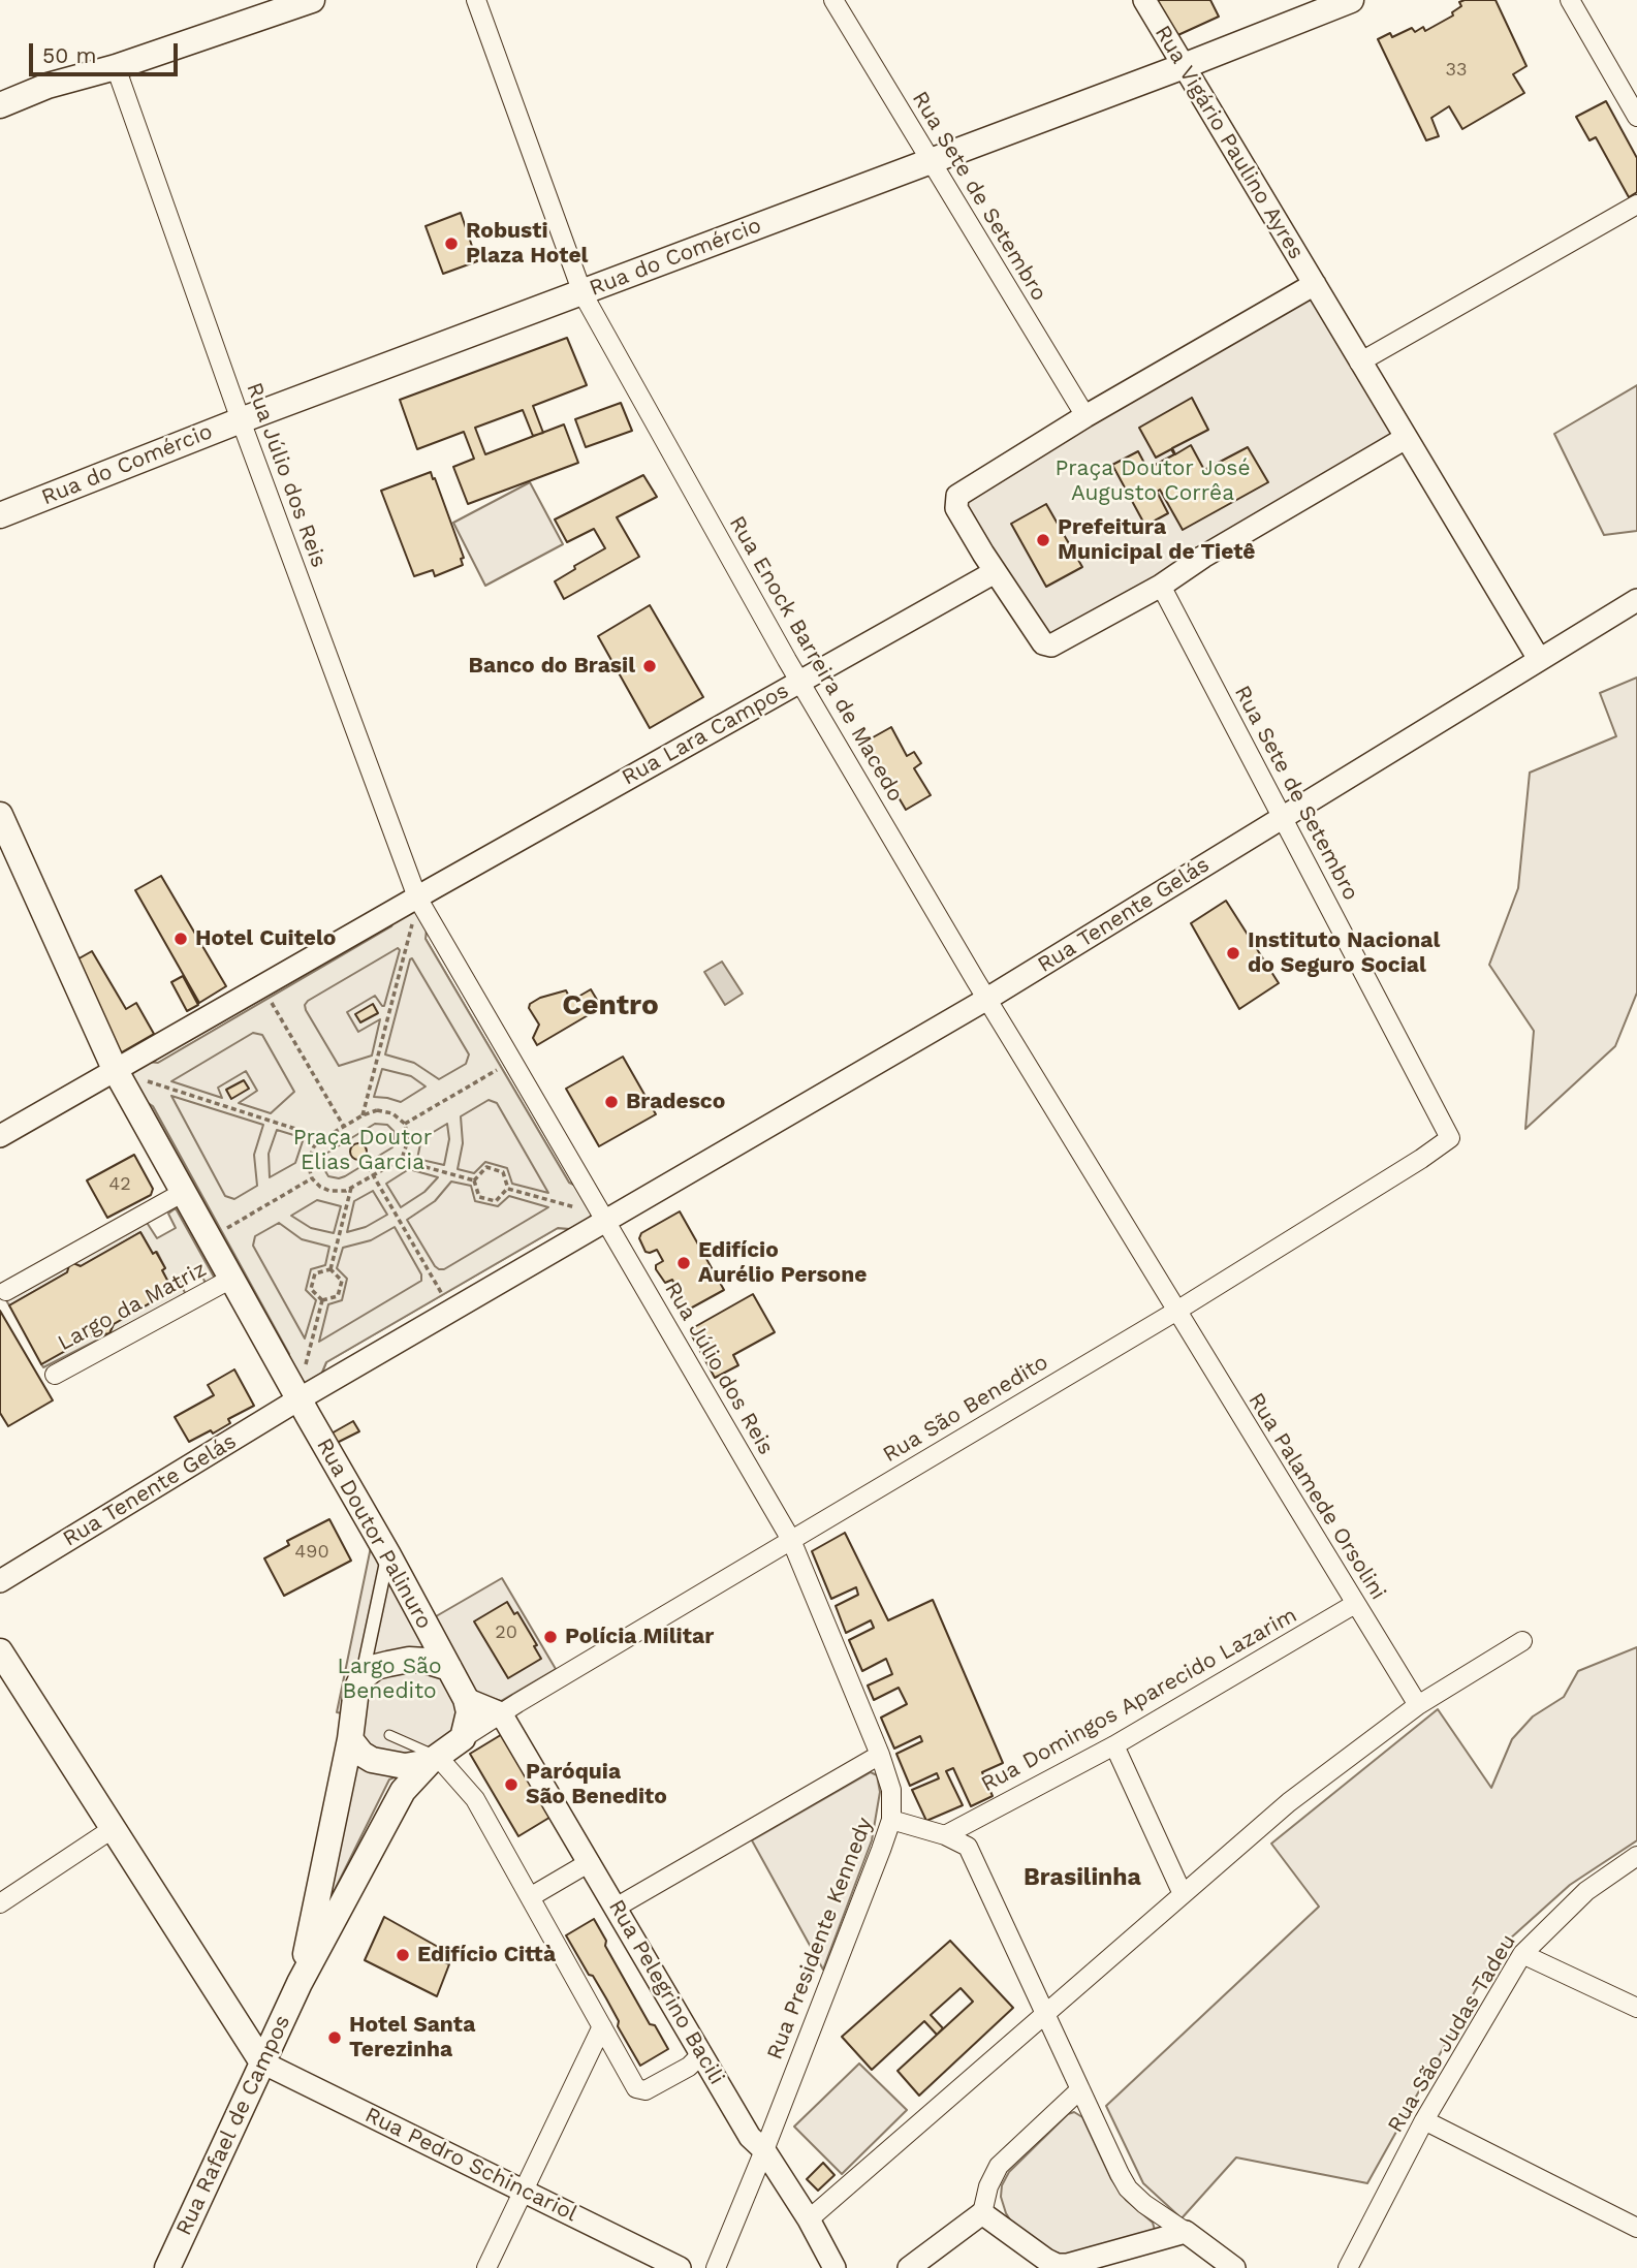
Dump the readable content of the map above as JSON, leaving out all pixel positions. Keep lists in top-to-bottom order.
{
  "streets": {
    "main road": ["Rua do Comércio", "Rua Doutor Palinuro", "Rua Rafael de Campos"],
    "street": [
      "Rua Vigário Paulino Ayres",
      "Rua Sete de Setembro",
      "Rua Júlio dos Reis",
      "Rua Enock Barreira de Macedo",
      "Rua Lara Campos",
      "Rua Tenente Gelás",
      "Largo da Matriz",
      "Rua São Benedito",
      "Rua Palamede Orsolini",
      "Rua Domingos Aparecido Lazarim",
      "Rua Presidente Kennedy",
      "Rua Pelegrino Bacili",
      "Rua São Judas Tadeu",
      "Rua Pedro Schincariol"
    ]
  },
  "crossings": [
    ["Rua Vigário Paulino Ayres", "Rua do Comércio"],
    ["Rua Sete de Setembro", "Rua do Comércio"],
    ["Rua Sete de Setembro", "Rua Tenente Gelás"],
    ["Rua Sete de Setembro", "Rua São Benedito"],
    ["Rua do Comércio", "Rua Júlio dos Reis"],
    ["Rua do Comércio", "Rua Enock Barreira de Macedo"],
    ["Rua Júlio dos Reis", "Rua Lara Campos"],
    ["Rua Júlio dos Reis", "Rua Tenente Gelás"],
    ["Rua Júlio dos Reis", "Rua São Benedito"],
    ["Rua Júlio dos Reis", "Rua Presidente Kennedy"],
    ["Rua Enock Barreira de Macedo", "Rua Lara Campos"],
    ["Rua Enock Barreira de Macedo", "Rua Tenente Gelás"],
    ["Rua Enock Barreira de Macedo", "Rua São Benedito"],
    ["Rua Enock Barreira de Macedo", "Rua Palamede Orsolini"],
    ["Rua Tenente Gelás", "Rua Doutor Palinuro"],
    ["Rua São Benedito", "Rua Palamede Orsolini"],
    ["Rua São Benedito", "Rua Presidente Kennedy"],
    ["Rua São Benedito", "Rua Pelegrino Bacili"],
    ["Rua Palamede Orsolini", "Rua Domingos Aparecido Lazarim"],
    ["Rua Presidente Kennedy", "Rua Pelegrino Bacili"],
    ["Rua Rafael de Campos", "Rua Pedro Schincariol"]
  ],
  "districts": ["Centro", "Brasilinha"],
  "parks": ["Praça Doutor José Augusto Corrêa", "Praça Doutor Elias Garcia", "Largo São Benedito"],
  "places": [
    "Robusti Plaza Hotel",
    "Prefeitura Municipal de Tietê",
    "Banco do Brasil",
    "Hotel Cuitelo",
    "Instituto Nacional do Seguro Social",
    "Bradesco",
    "Edifício Aurélio Persone",
    "Polícia Militar",
    "Paróquia São Benedito",
    "Edifício Città",
    "Hotel Santa Terezinha"
  ],
  "house_numbers": [
    "33",
    "42",
    "490",
    "20"
  ],
  "scale_bar": "50 m"
}
